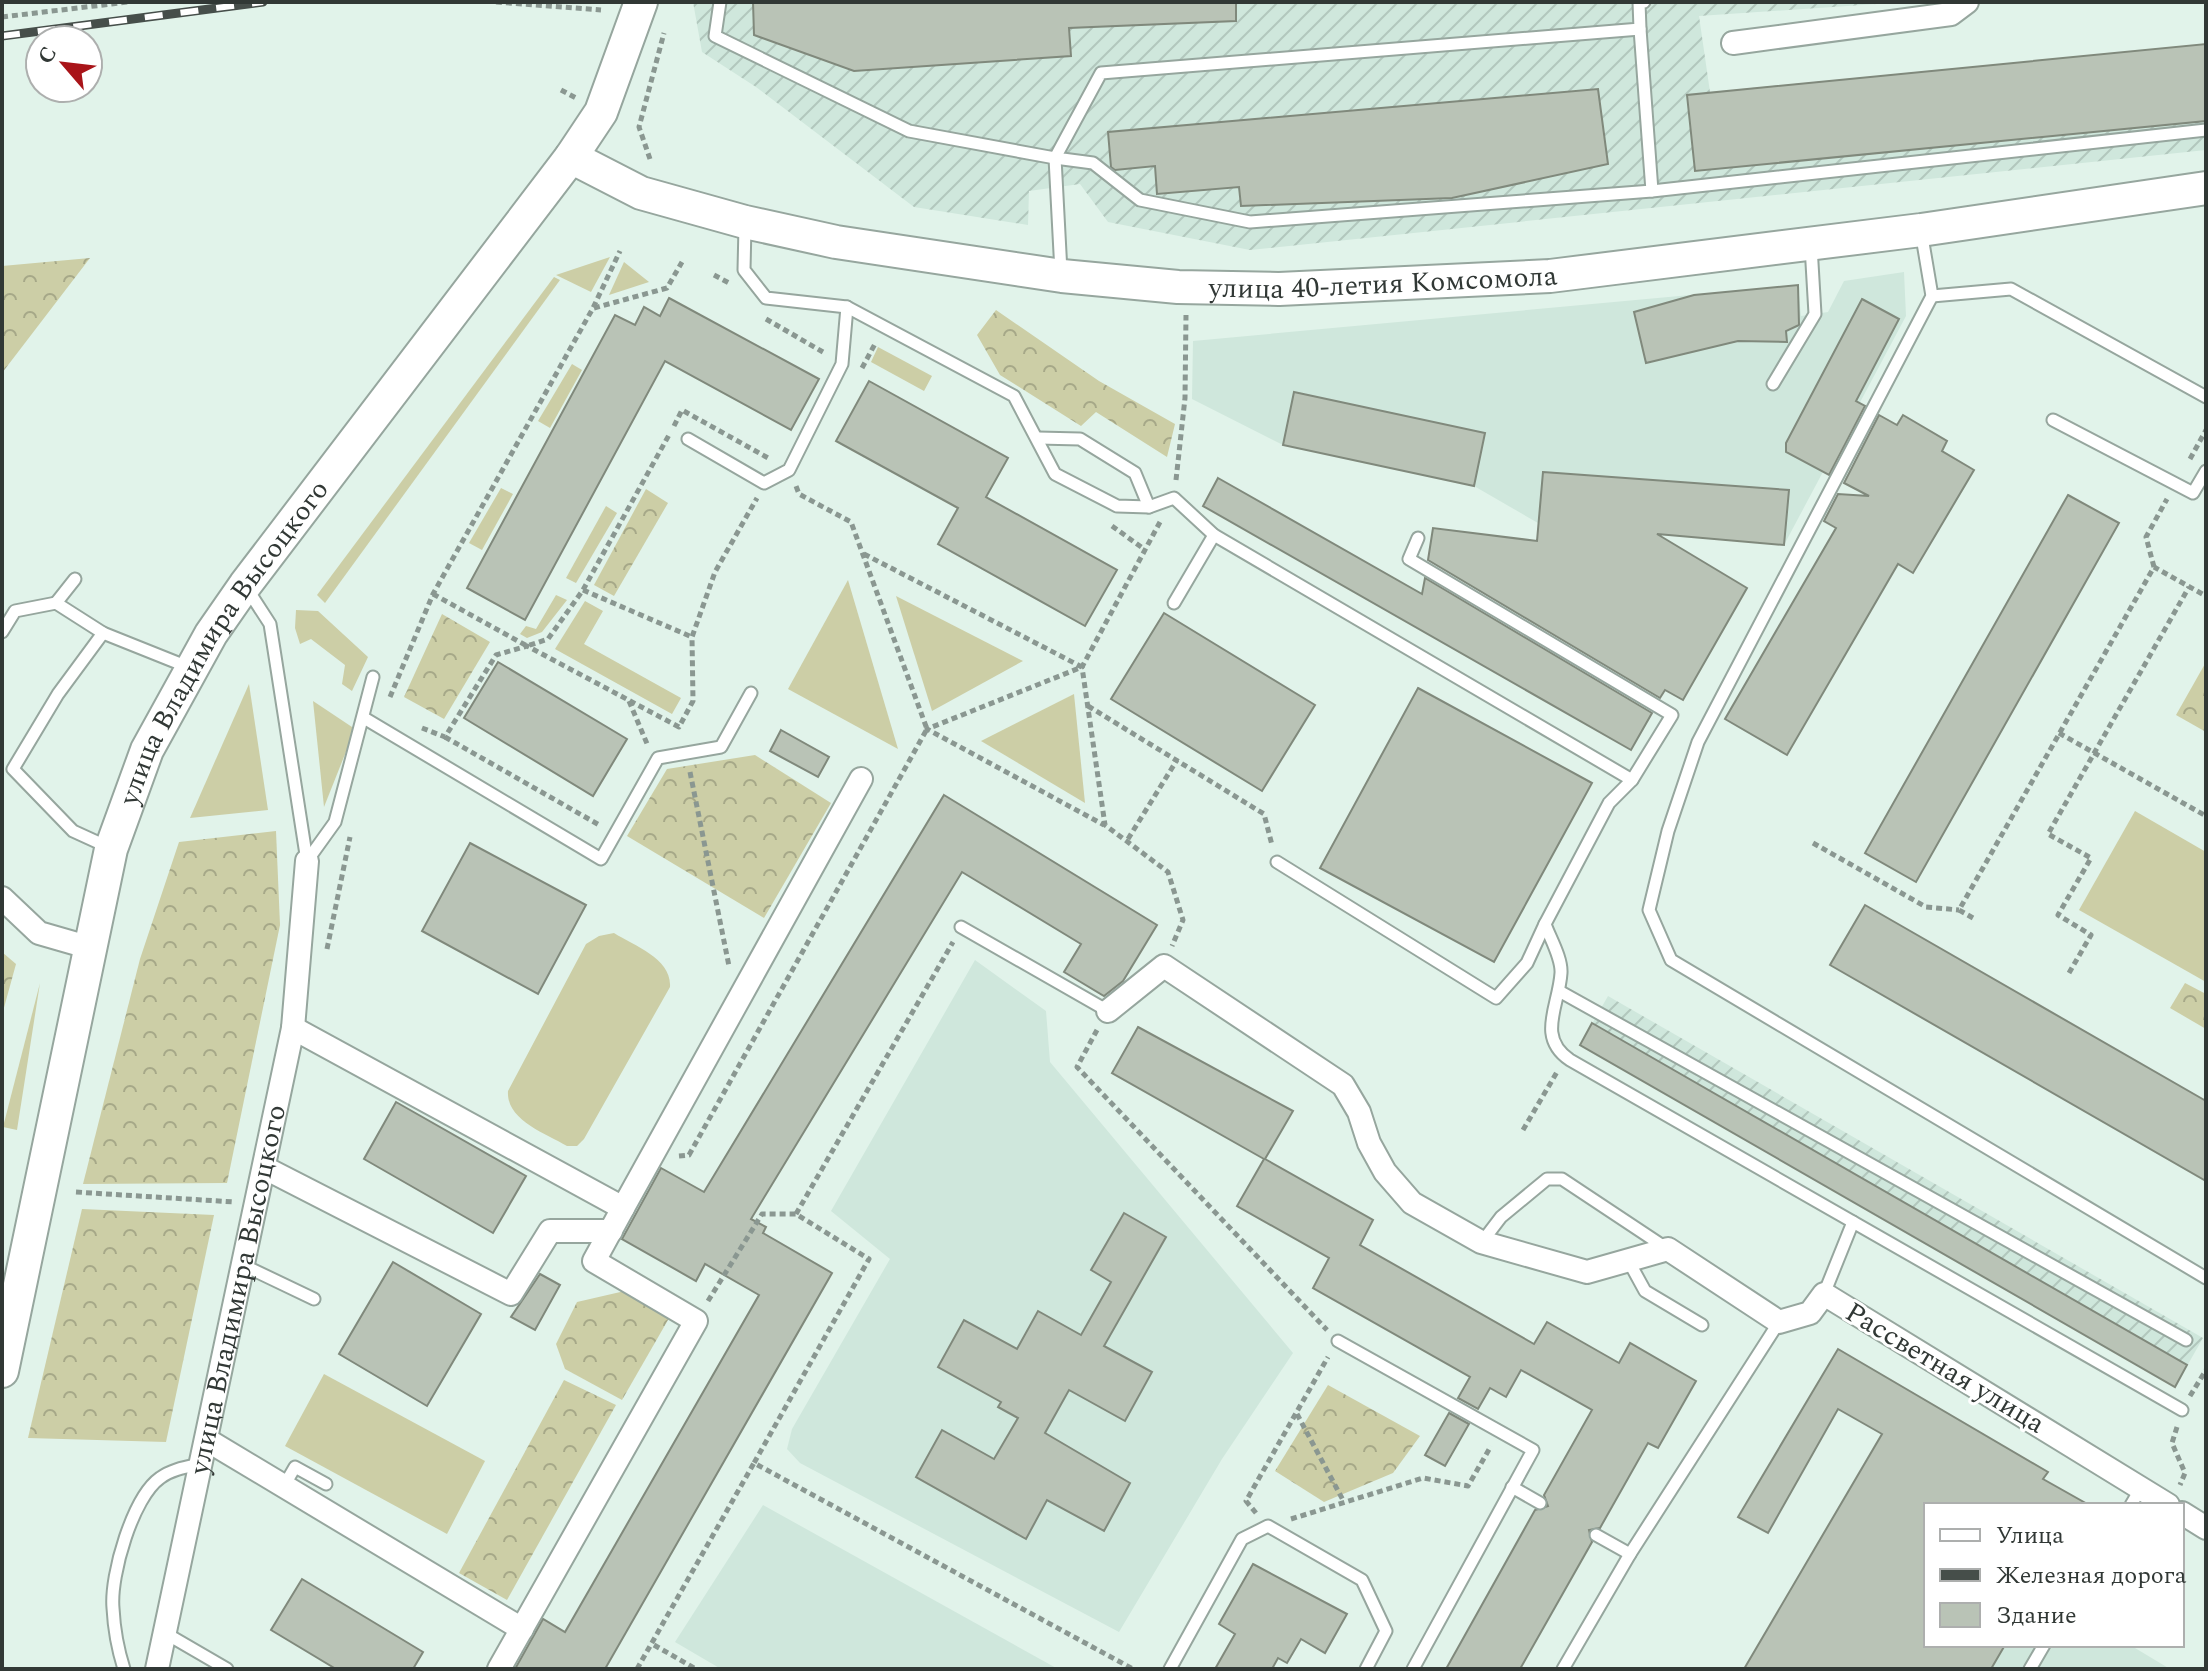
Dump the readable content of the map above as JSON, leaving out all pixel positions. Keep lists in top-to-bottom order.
{
  "streets": {
    "main road": ["улица 40-летия Комсомола", "улица Владимира Высоцкого"],
    "street": ["Рассветная улица"]
  },
  "crossings": [
    ["улица 40-летия Комсомола", "улица Владимира Высоцкого"]
  ],
  "legend": ["Улица", "Железная дорога", "Здание"],
  "north": "top left"
}
